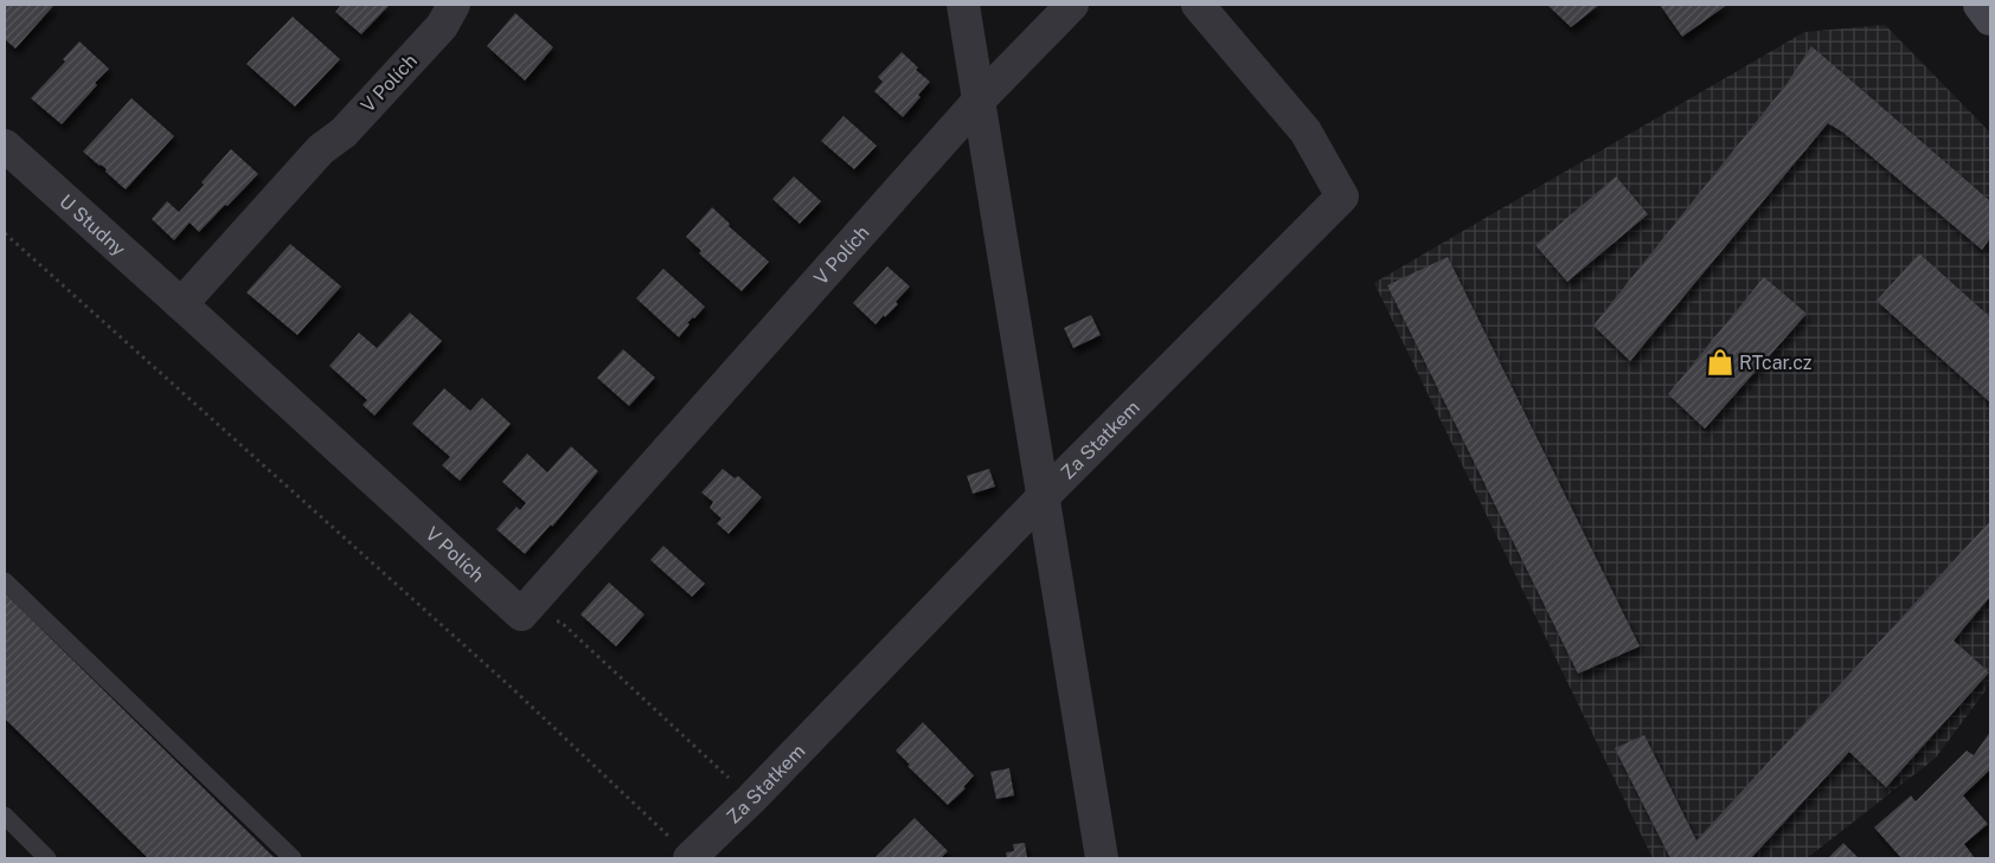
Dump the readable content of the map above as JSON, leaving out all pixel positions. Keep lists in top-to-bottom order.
{
  "streets": {
    "street": ["V Polích", "U Studny", "Za Statkem"]
  },
  "crossings": [
    ["V Polích", "U Studny"]
  ],
  "places": {
    "shop": ["RTcar.cz"]
  }
}
